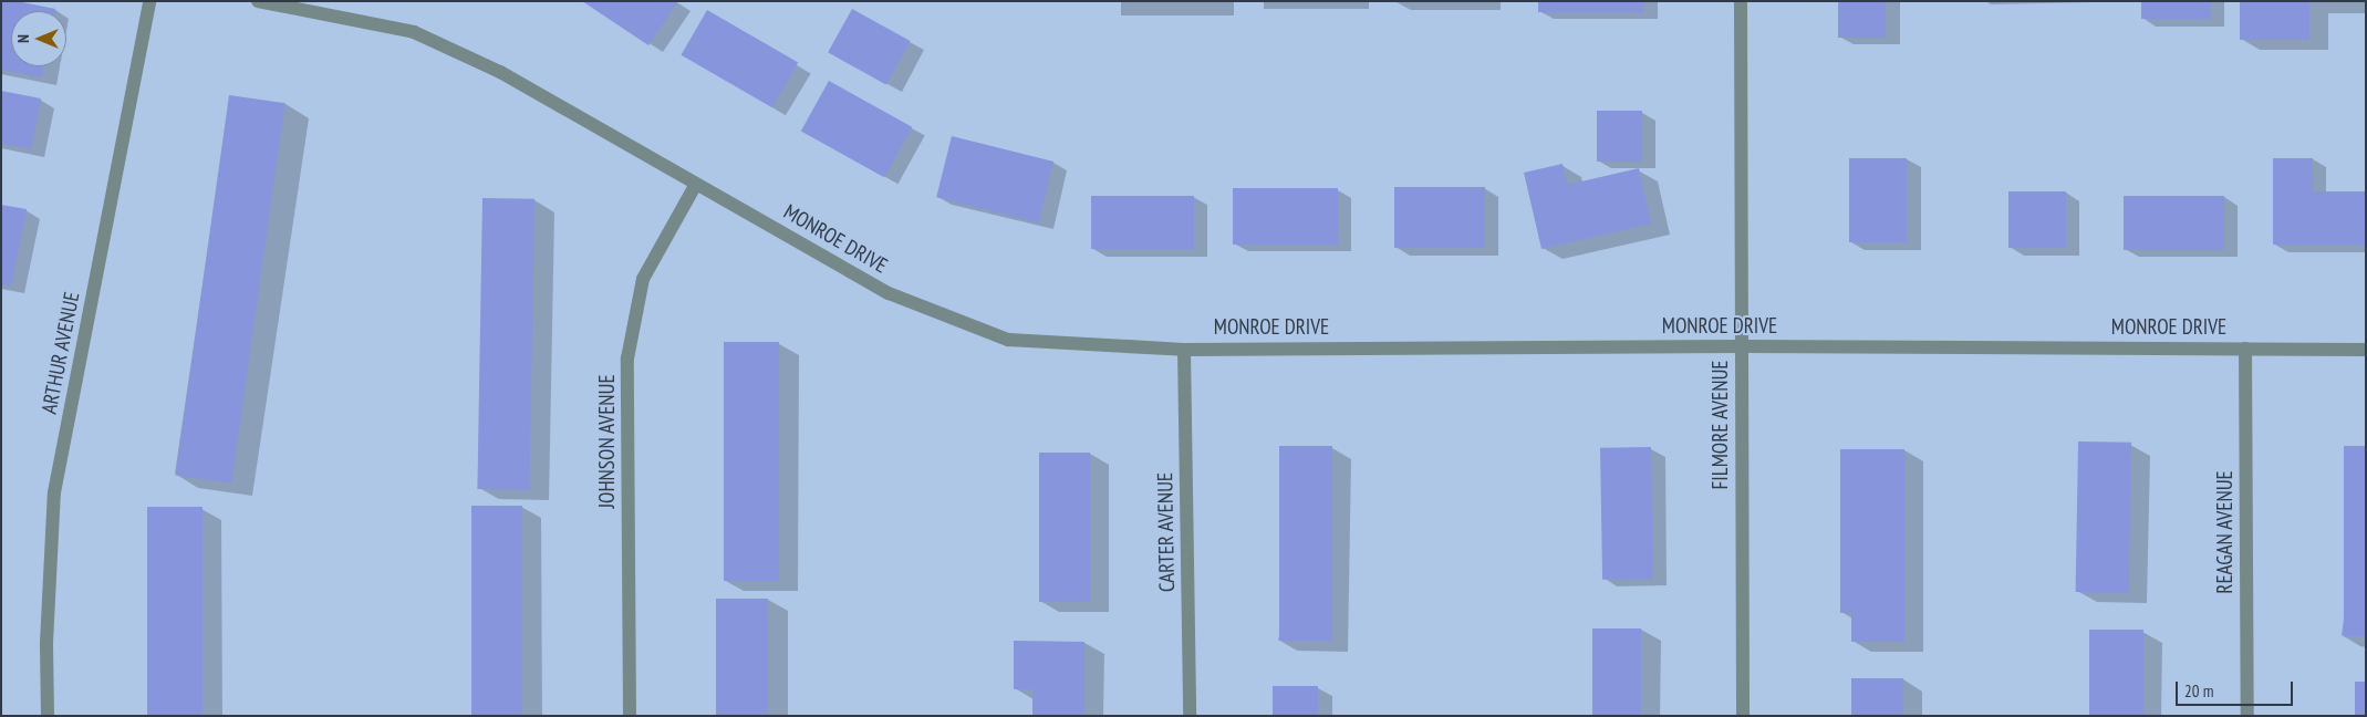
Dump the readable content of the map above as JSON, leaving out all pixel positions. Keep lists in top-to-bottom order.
{
  "streets": {
    "street": [
      "MONROE DRIVE",
      "ARTHUR AVENUE",
      "FILMORE AVENUE",
      "JOHNSON AVENUE",
      "CARTER AVENUE",
      "REAGAN AVENUE"
    ]
  },
  "crossings": [
    ["MONROE DRIVE", "FILMORE AVENUE"],
    ["MONROE DRIVE", "JOHNSON AVENUE"],
    ["MONROE DRIVE", "CARTER AVENUE"],
    ["MONROE DRIVE", "REAGAN AVENUE"]
  ],
  "scale_bar": "20 m",
  "north": "left"
}
